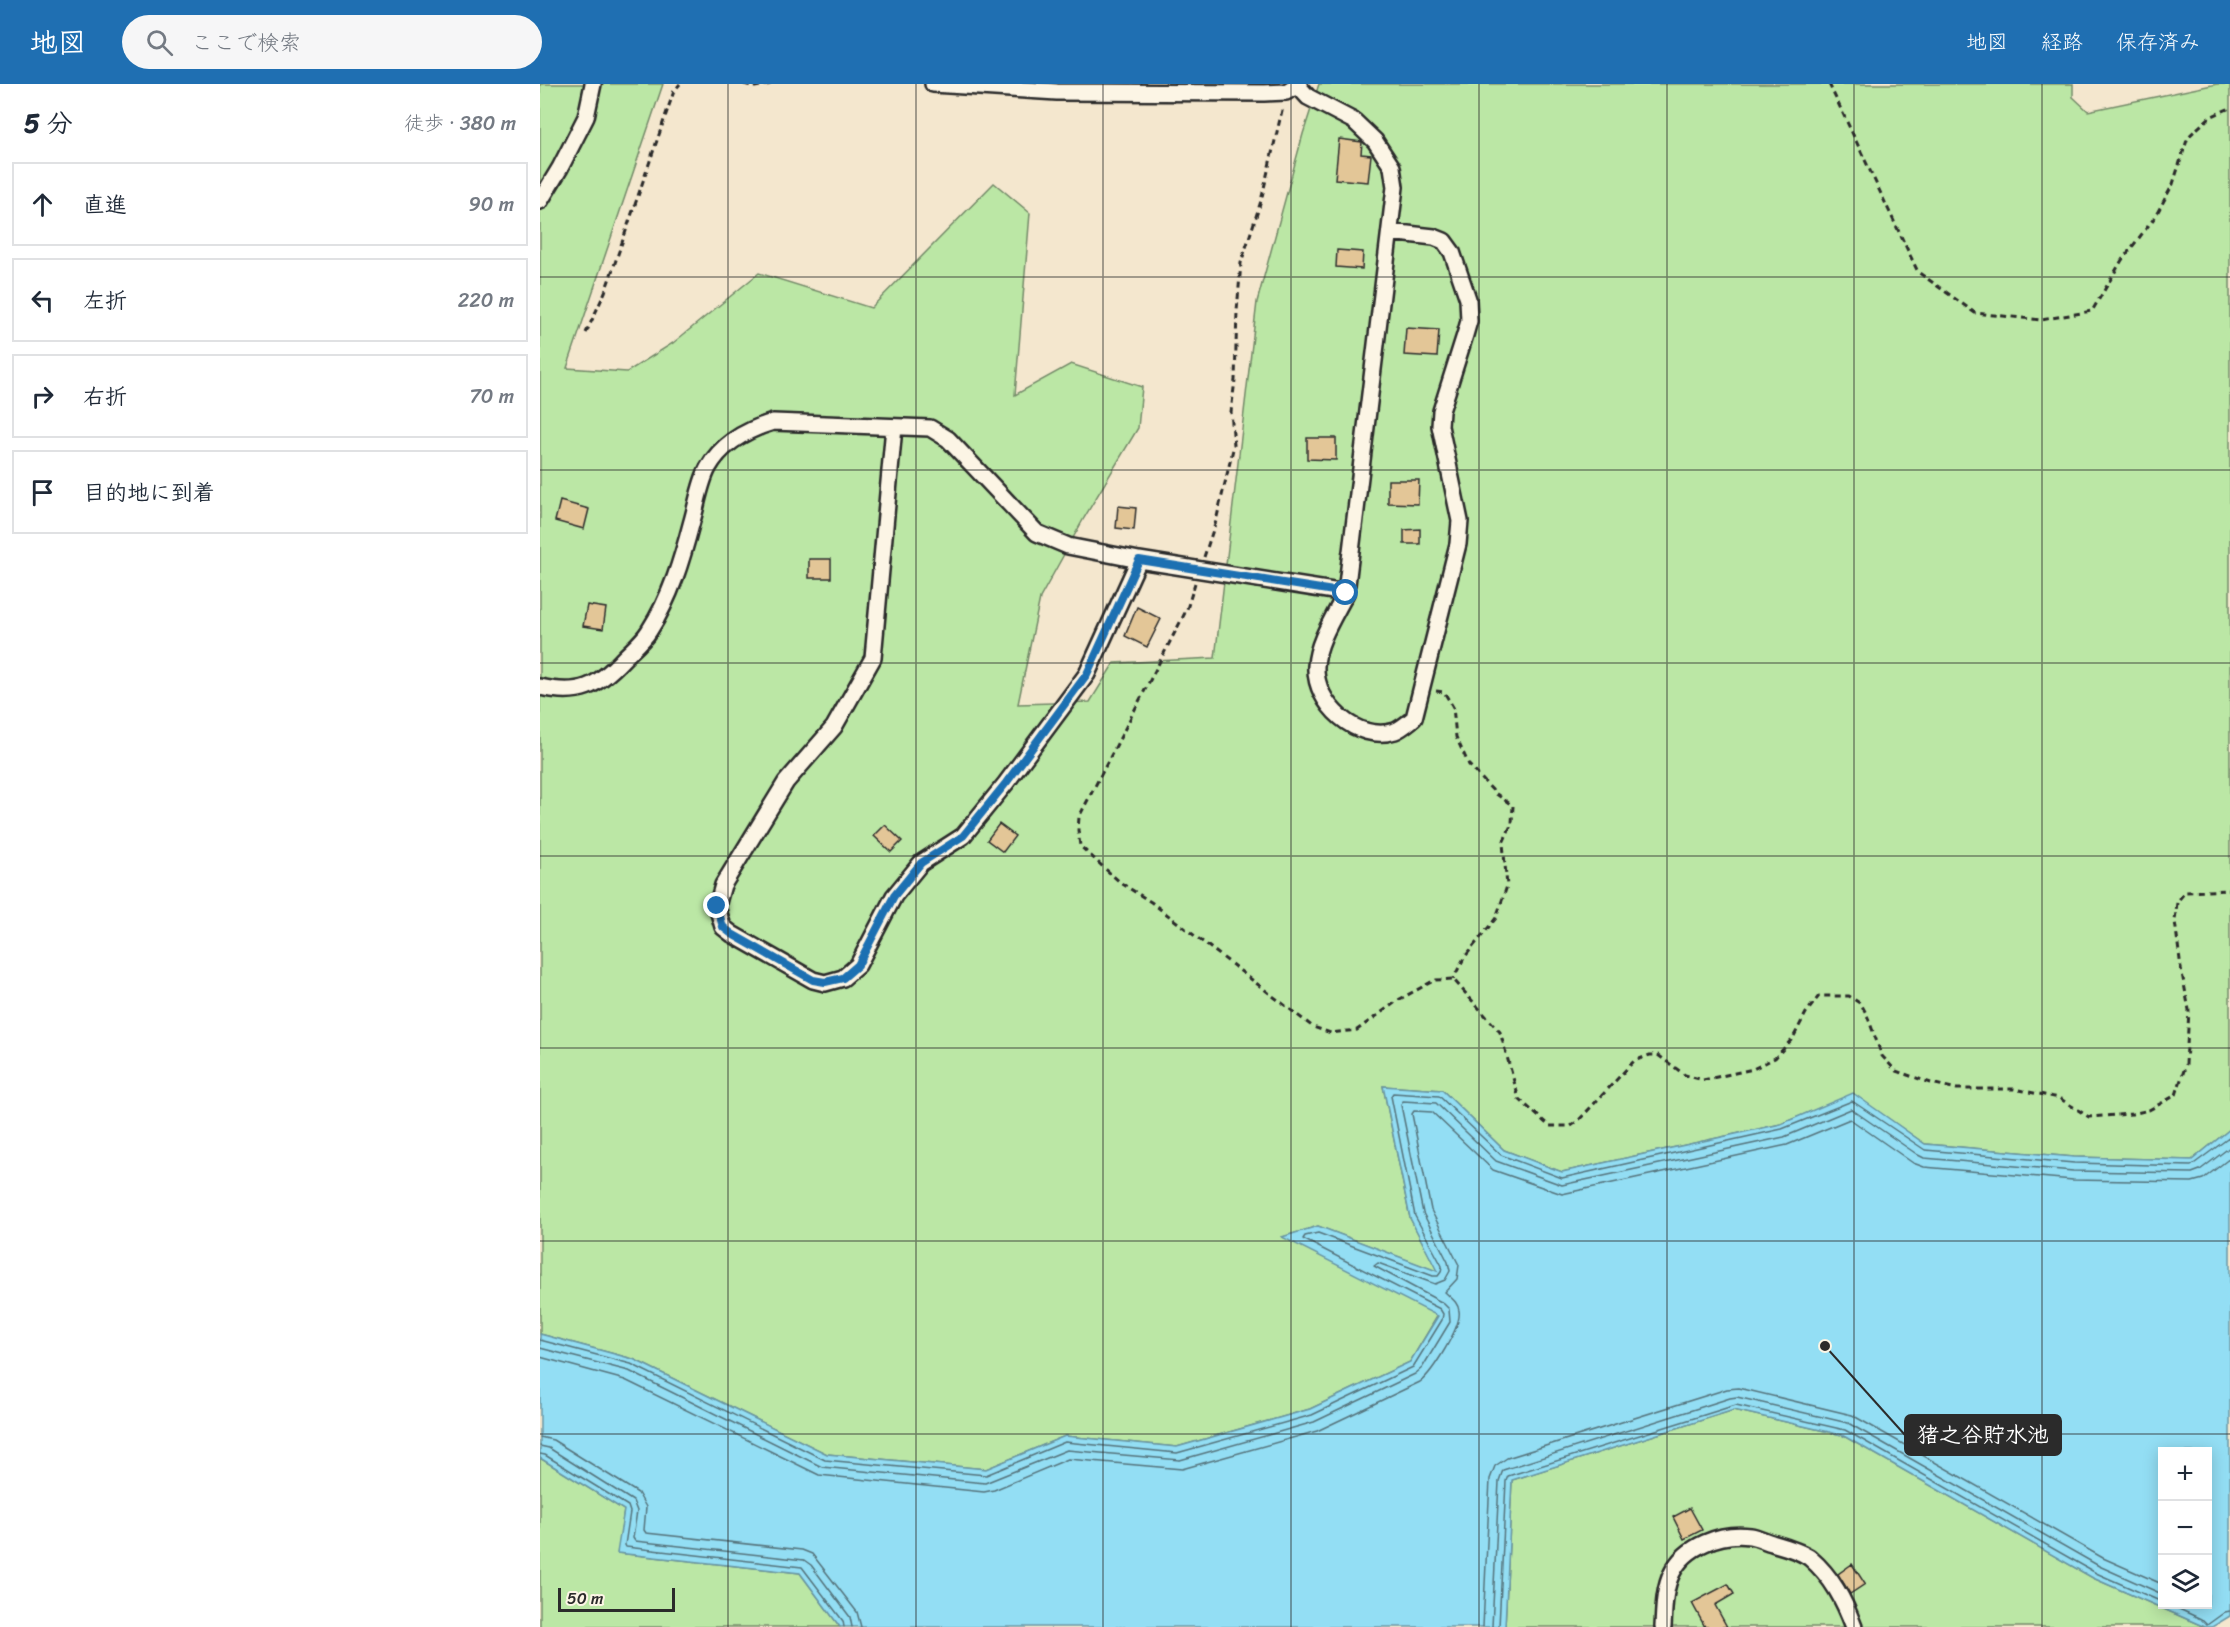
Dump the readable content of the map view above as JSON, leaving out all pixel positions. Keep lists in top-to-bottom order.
{
  "places": ["猪之谷貯水池"],
  "scale_bar": "50 m",
  "page": {
    "header": "地図",
    "search": "ここで検索",
    "nav": ["地図", "経路", "保存済み"],
    "heading": ["5 分", "徒歩 · 380 m"],
    "list": [
      ["直進", "90 m"],
      ["左折", "220 m"],
      ["右折", "70 m"],
      "目的地に到着"
    ],
    "map_buttons": ["+", "−"],
    "scale": "50 m"
  }
}
